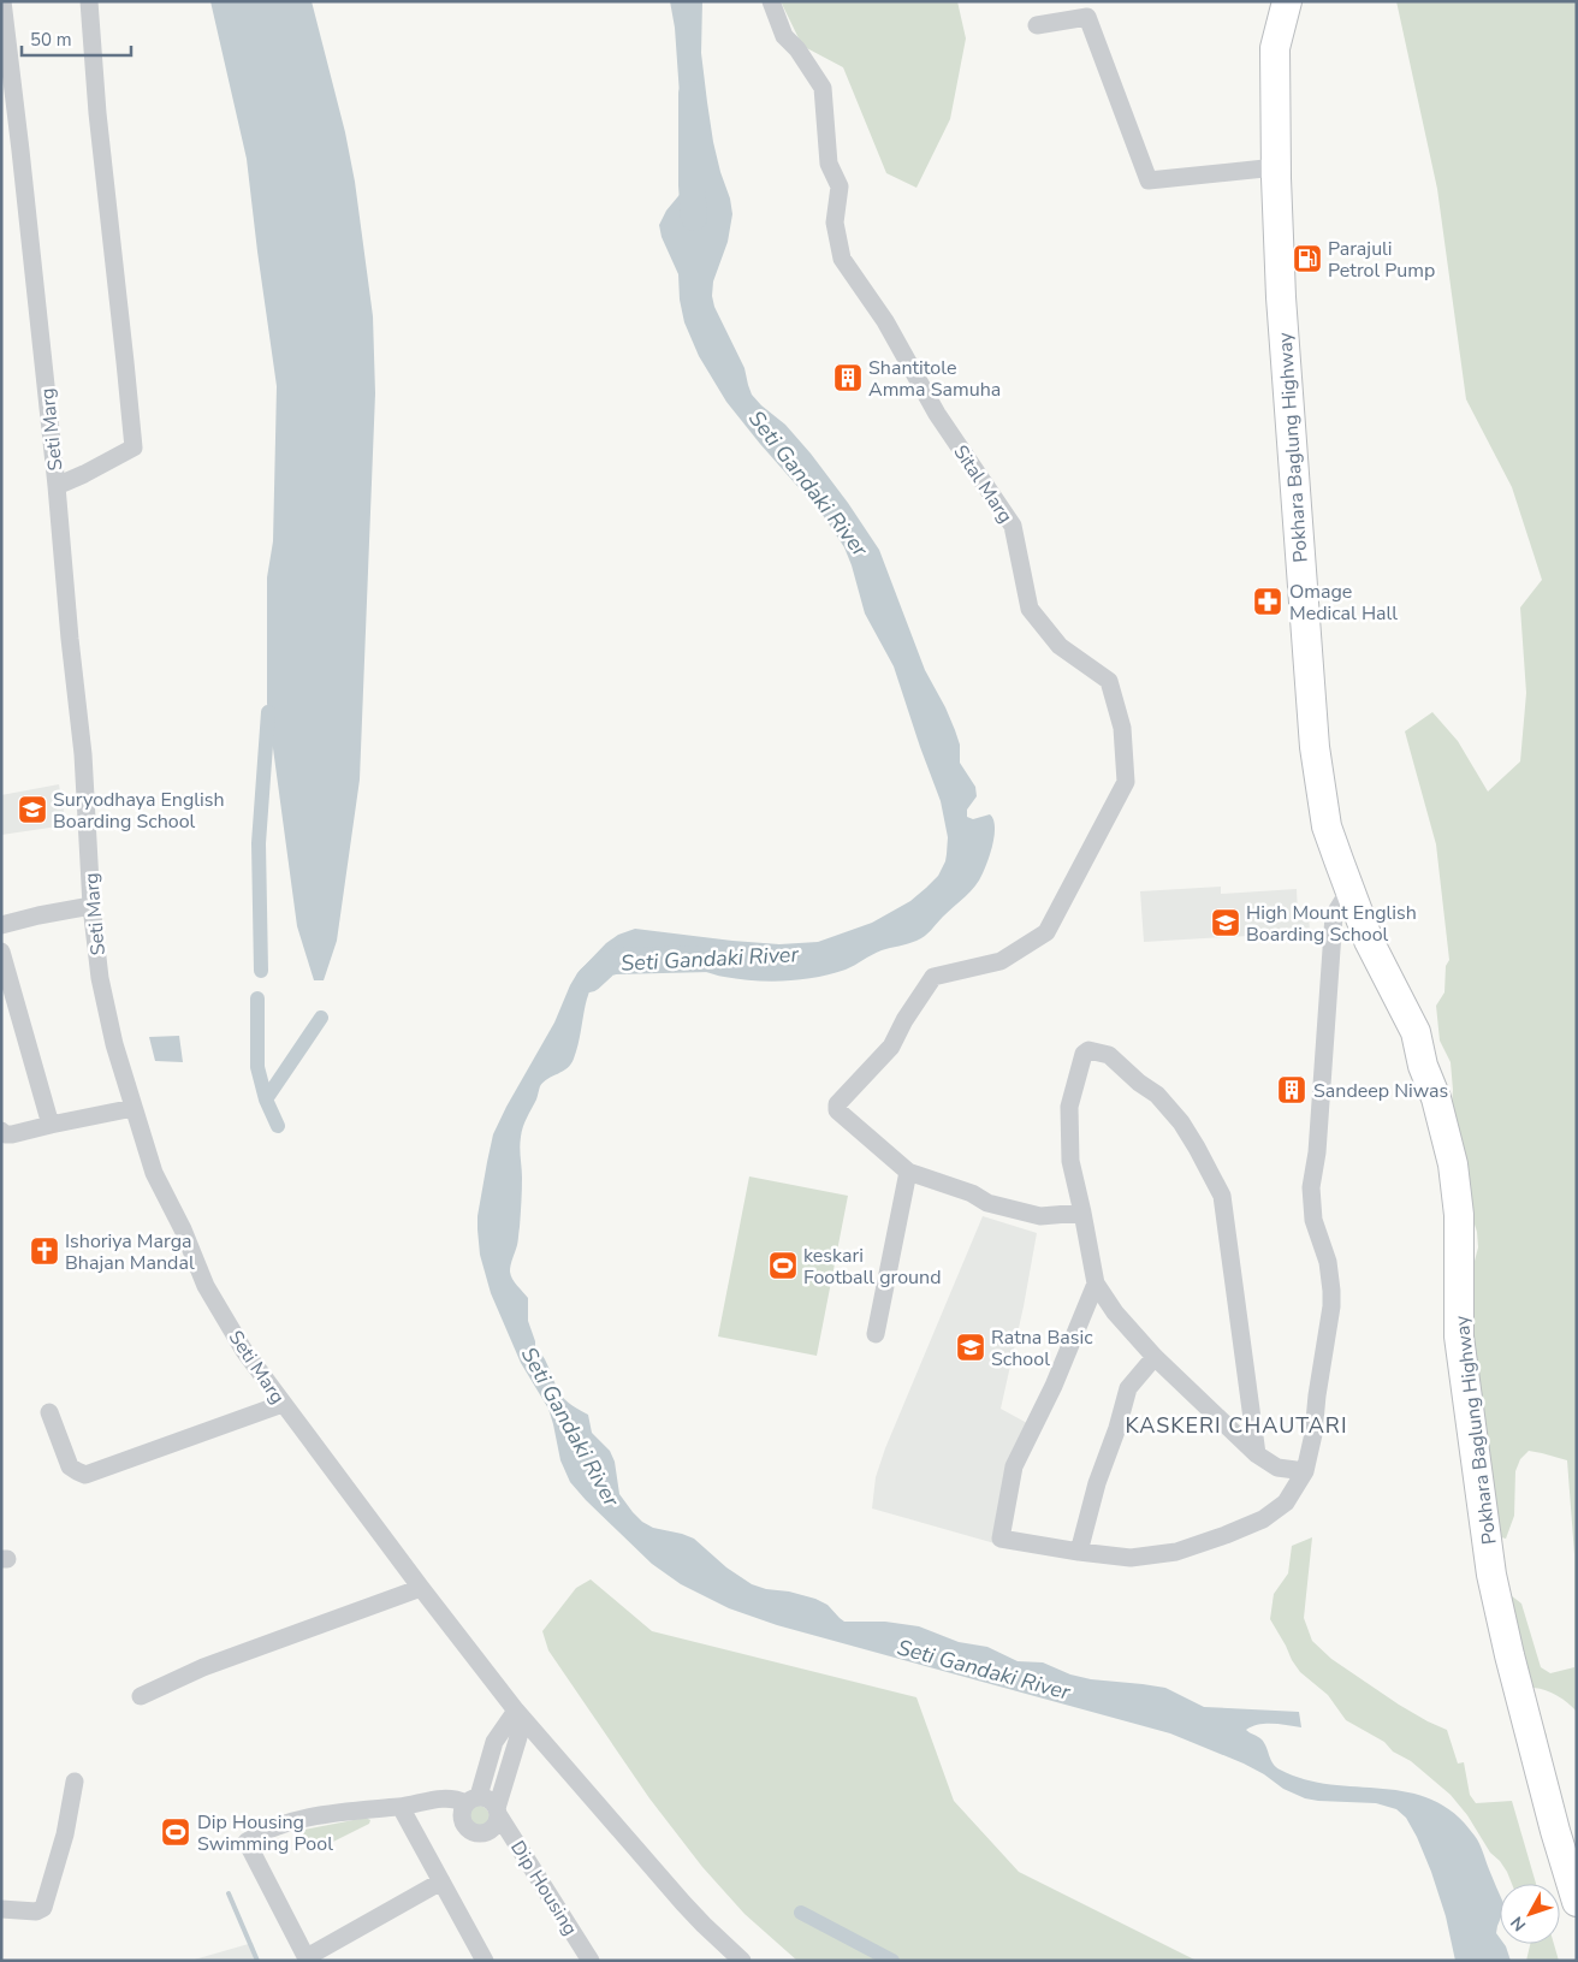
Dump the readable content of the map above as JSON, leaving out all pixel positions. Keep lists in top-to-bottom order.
{
  "streets": {
    "highway": ["Pokhara Baglung Highway"],
    "street": ["Seti Marg", "Sital Marg", "Dip Housing"]
  },
  "districts": ["KASKERI CHAUTARI"],
  "water": ["Seti Gandaki River"],
  "places": {
    "fuel station": ["Parajuli Petrol Pump"],
    "building": ["Shantitole Amma Samuha", "Sandeep Niwas"],
    "pharmacy": ["Omage Medical Hall"],
    "school or university": ["Suryodhaya English Boarding School", "High Mount English Boarding School", "Ratna Basic School"],
    "church": ["Ishoriya Marga Bhajan Mandal"],
    "sports": ["keskari Football ground", "Dip Housing Swimming Pool"]
  },
  "scale_bar": "50 m",
  "north": "bottom left"
}
